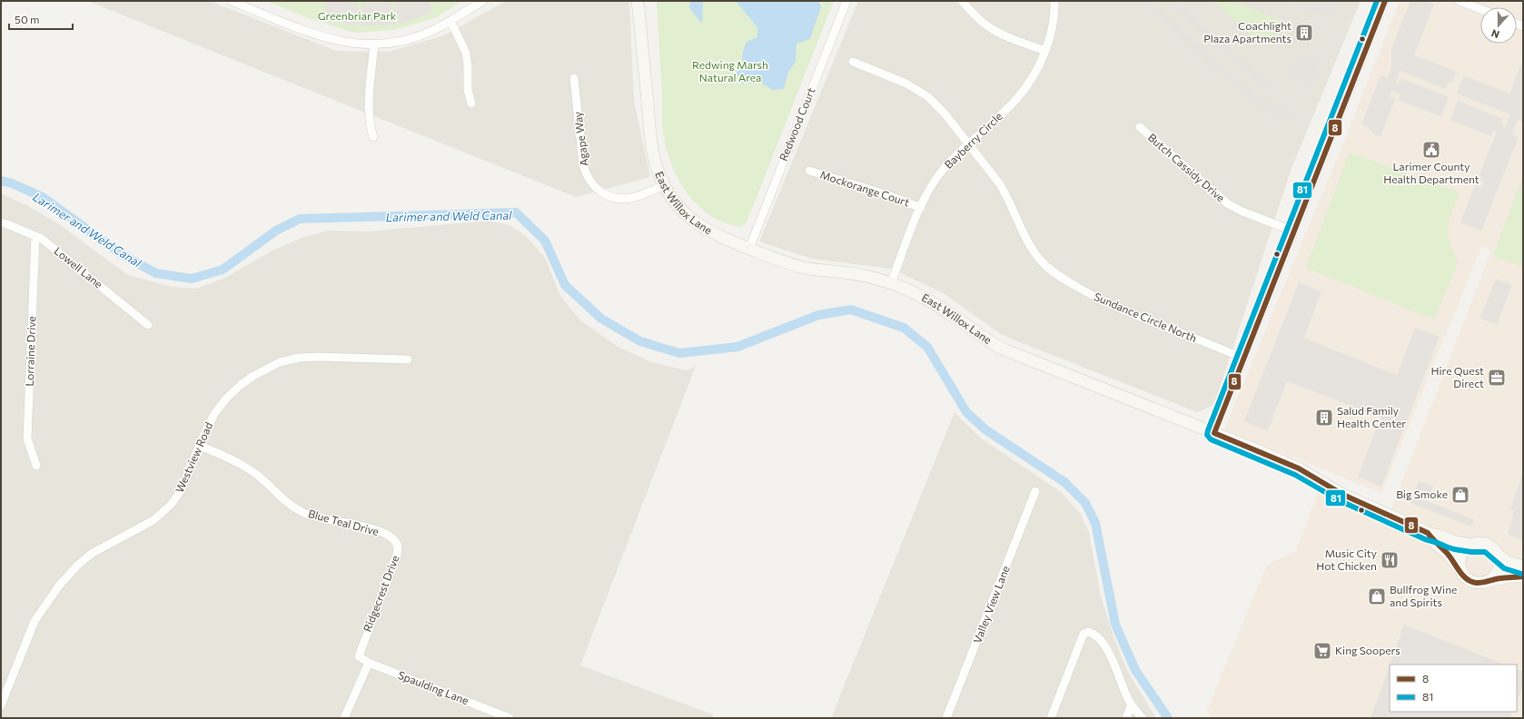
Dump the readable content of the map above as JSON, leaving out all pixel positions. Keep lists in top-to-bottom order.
{
  "streets": {
    "main road": ["East Willox Lane"],
    "street": [
      "Redwood Court",
      "Agape Way",
      "Bayberry Circle",
      "Butch Cassidy Drive",
      "Mockorange Court",
      "Lowell Lane",
      "Sundance Circle North",
      "Lorraine Drive",
      "Westview Road",
      "Blue Teal Drive",
      "Ridgecrest Drive",
      "Valley View Lane",
      "Spaulding Lane"
    ]
  },
  "crossings": [
    ["Redwood Court", "East Willox Lane"],
    ["Agape Way", "East Willox Lane"],
    ["Bayberry Circle", "Mockorange Court"],
    ["Bayberry Circle", "East Willox Lane"],
    ["Bayberry Circle", "Sundance Circle North"],
    ["Lowell Lane", "Lorraine Drive"],
    ["Westview Road", "Blue Teal Drive"],
    ["Blue Teal Drive", "Ridgecrest Drive"],
    ["Ridgecrest Drive", "Spaulding Lane"]
  ],
  "water": ["Larimer and Weld Canal"],
  "parks": ["Greenbriar Park", "Redwing Marsh Natural Area"],
  "places": {
    "building": ["Coachlight Plaza Apartments", "Salud Family Health Center"],
    "public building": ["Larimer County Health Department"],
    "office": ["Hire Quest Direct"],
    "shop": ["Big Smoke", "Bullfrog Wine and Spirits"],
    "restaurant": ["Music City Hot Chicken"],
    "supermarket": ["King Soopers"]
  },
  "lines": ["transit line 8", "transit line 81"],
  "legend": ["8", "81"],
  "scale_bar": "50 m",
  "north": "bottom"
}
